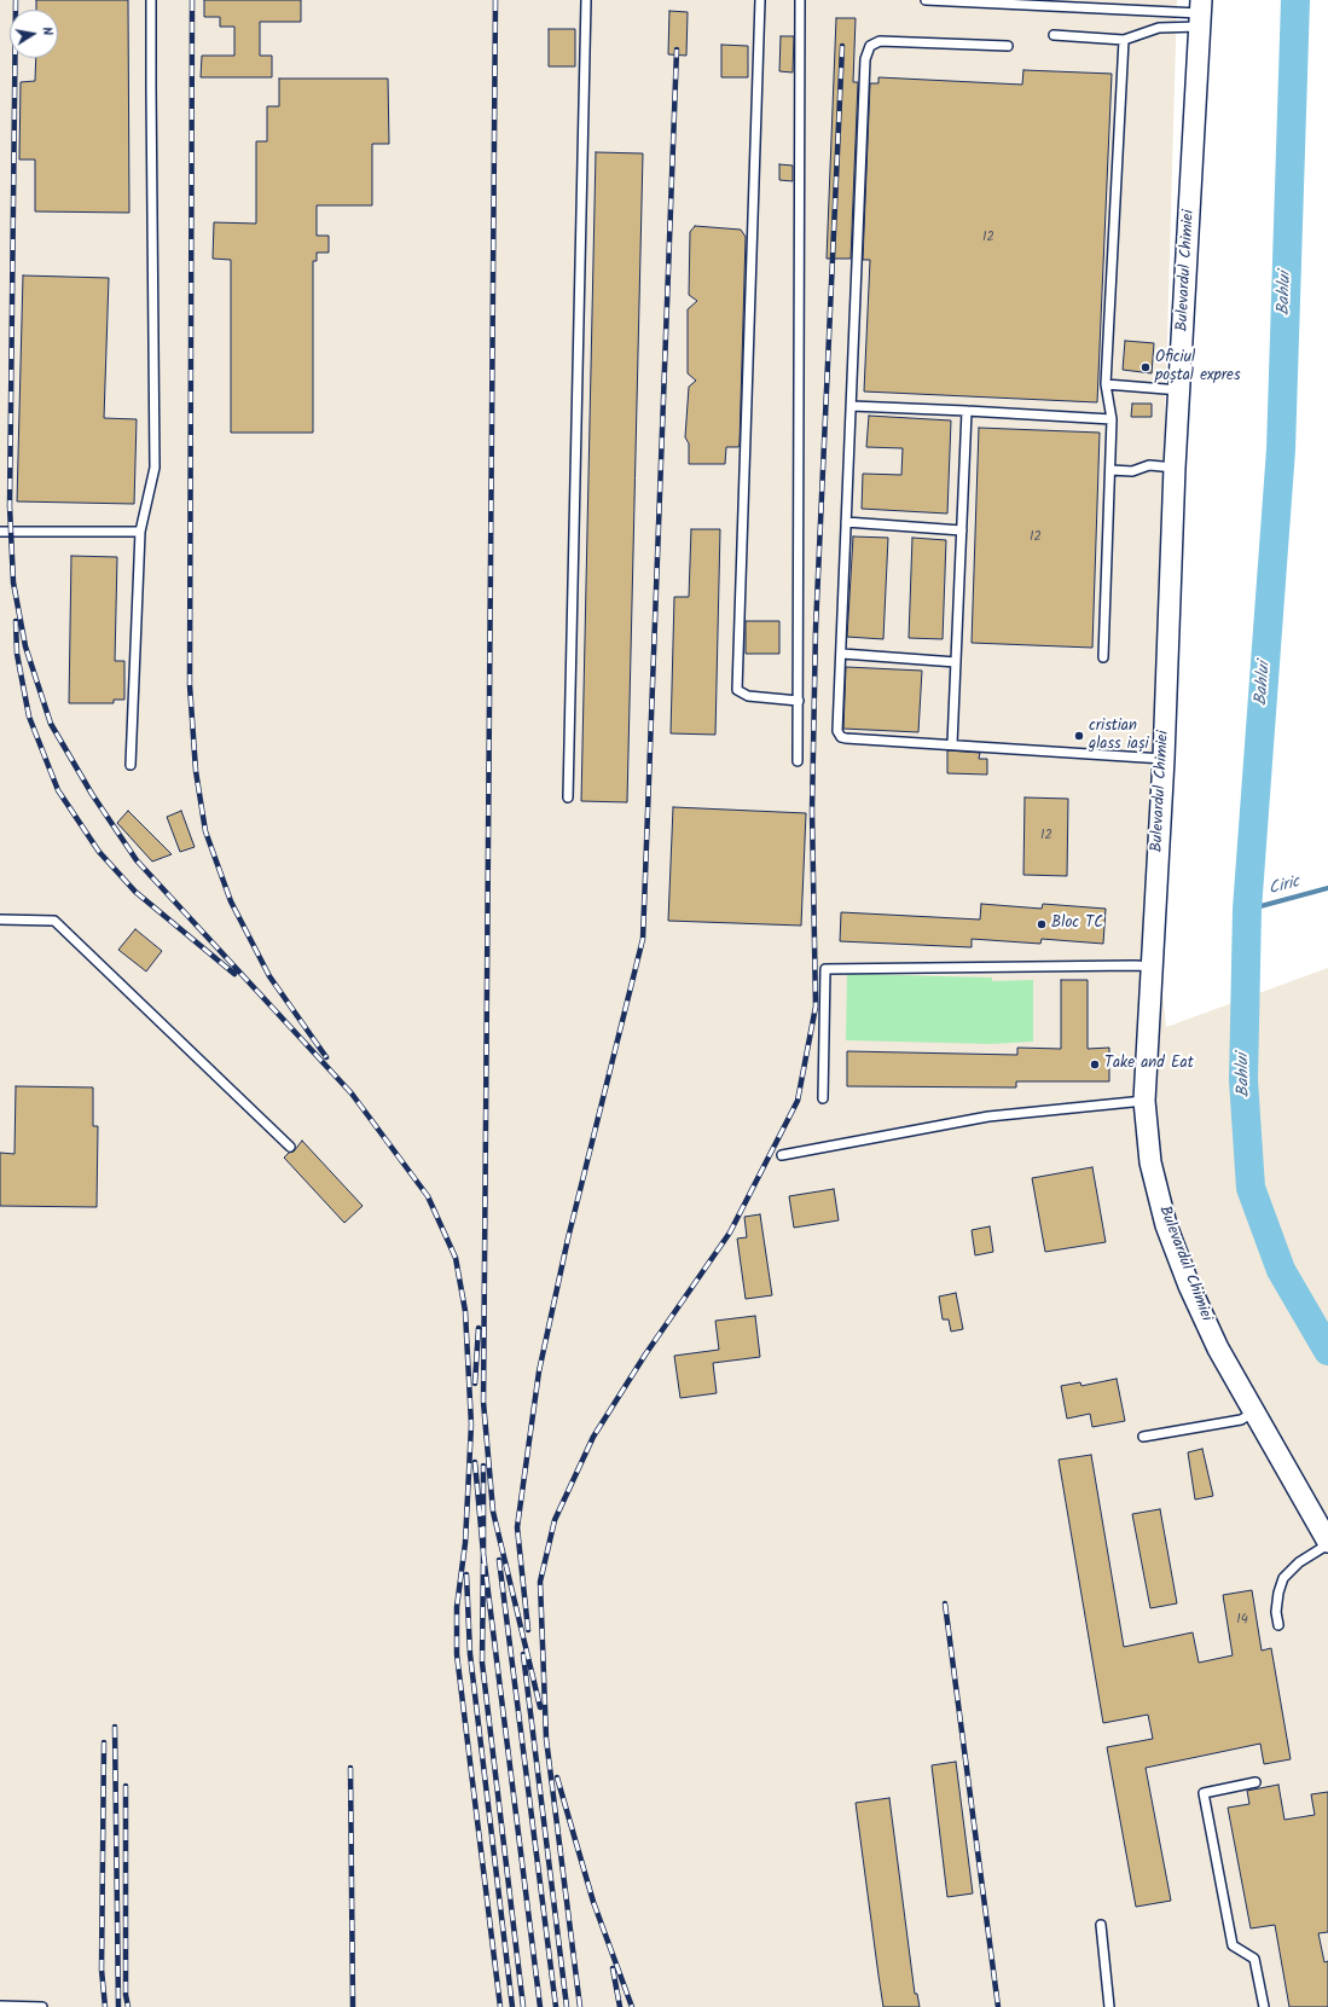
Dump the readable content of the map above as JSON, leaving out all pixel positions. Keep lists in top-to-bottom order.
{
  "streets": {
    "street": ["Bulevardul Chimiei"]
  },
  "water": ["Bahlui", "Ciric"],
  "places": [
    "Oficiul poștal expres",
    "cristian glass iași",
    "Bloc TC",
    "Take and Eat"
  ],
  "house_numbers": [
    "12",
    "12",
    "12",
    "14"
  ],
  "north": "right"
}
